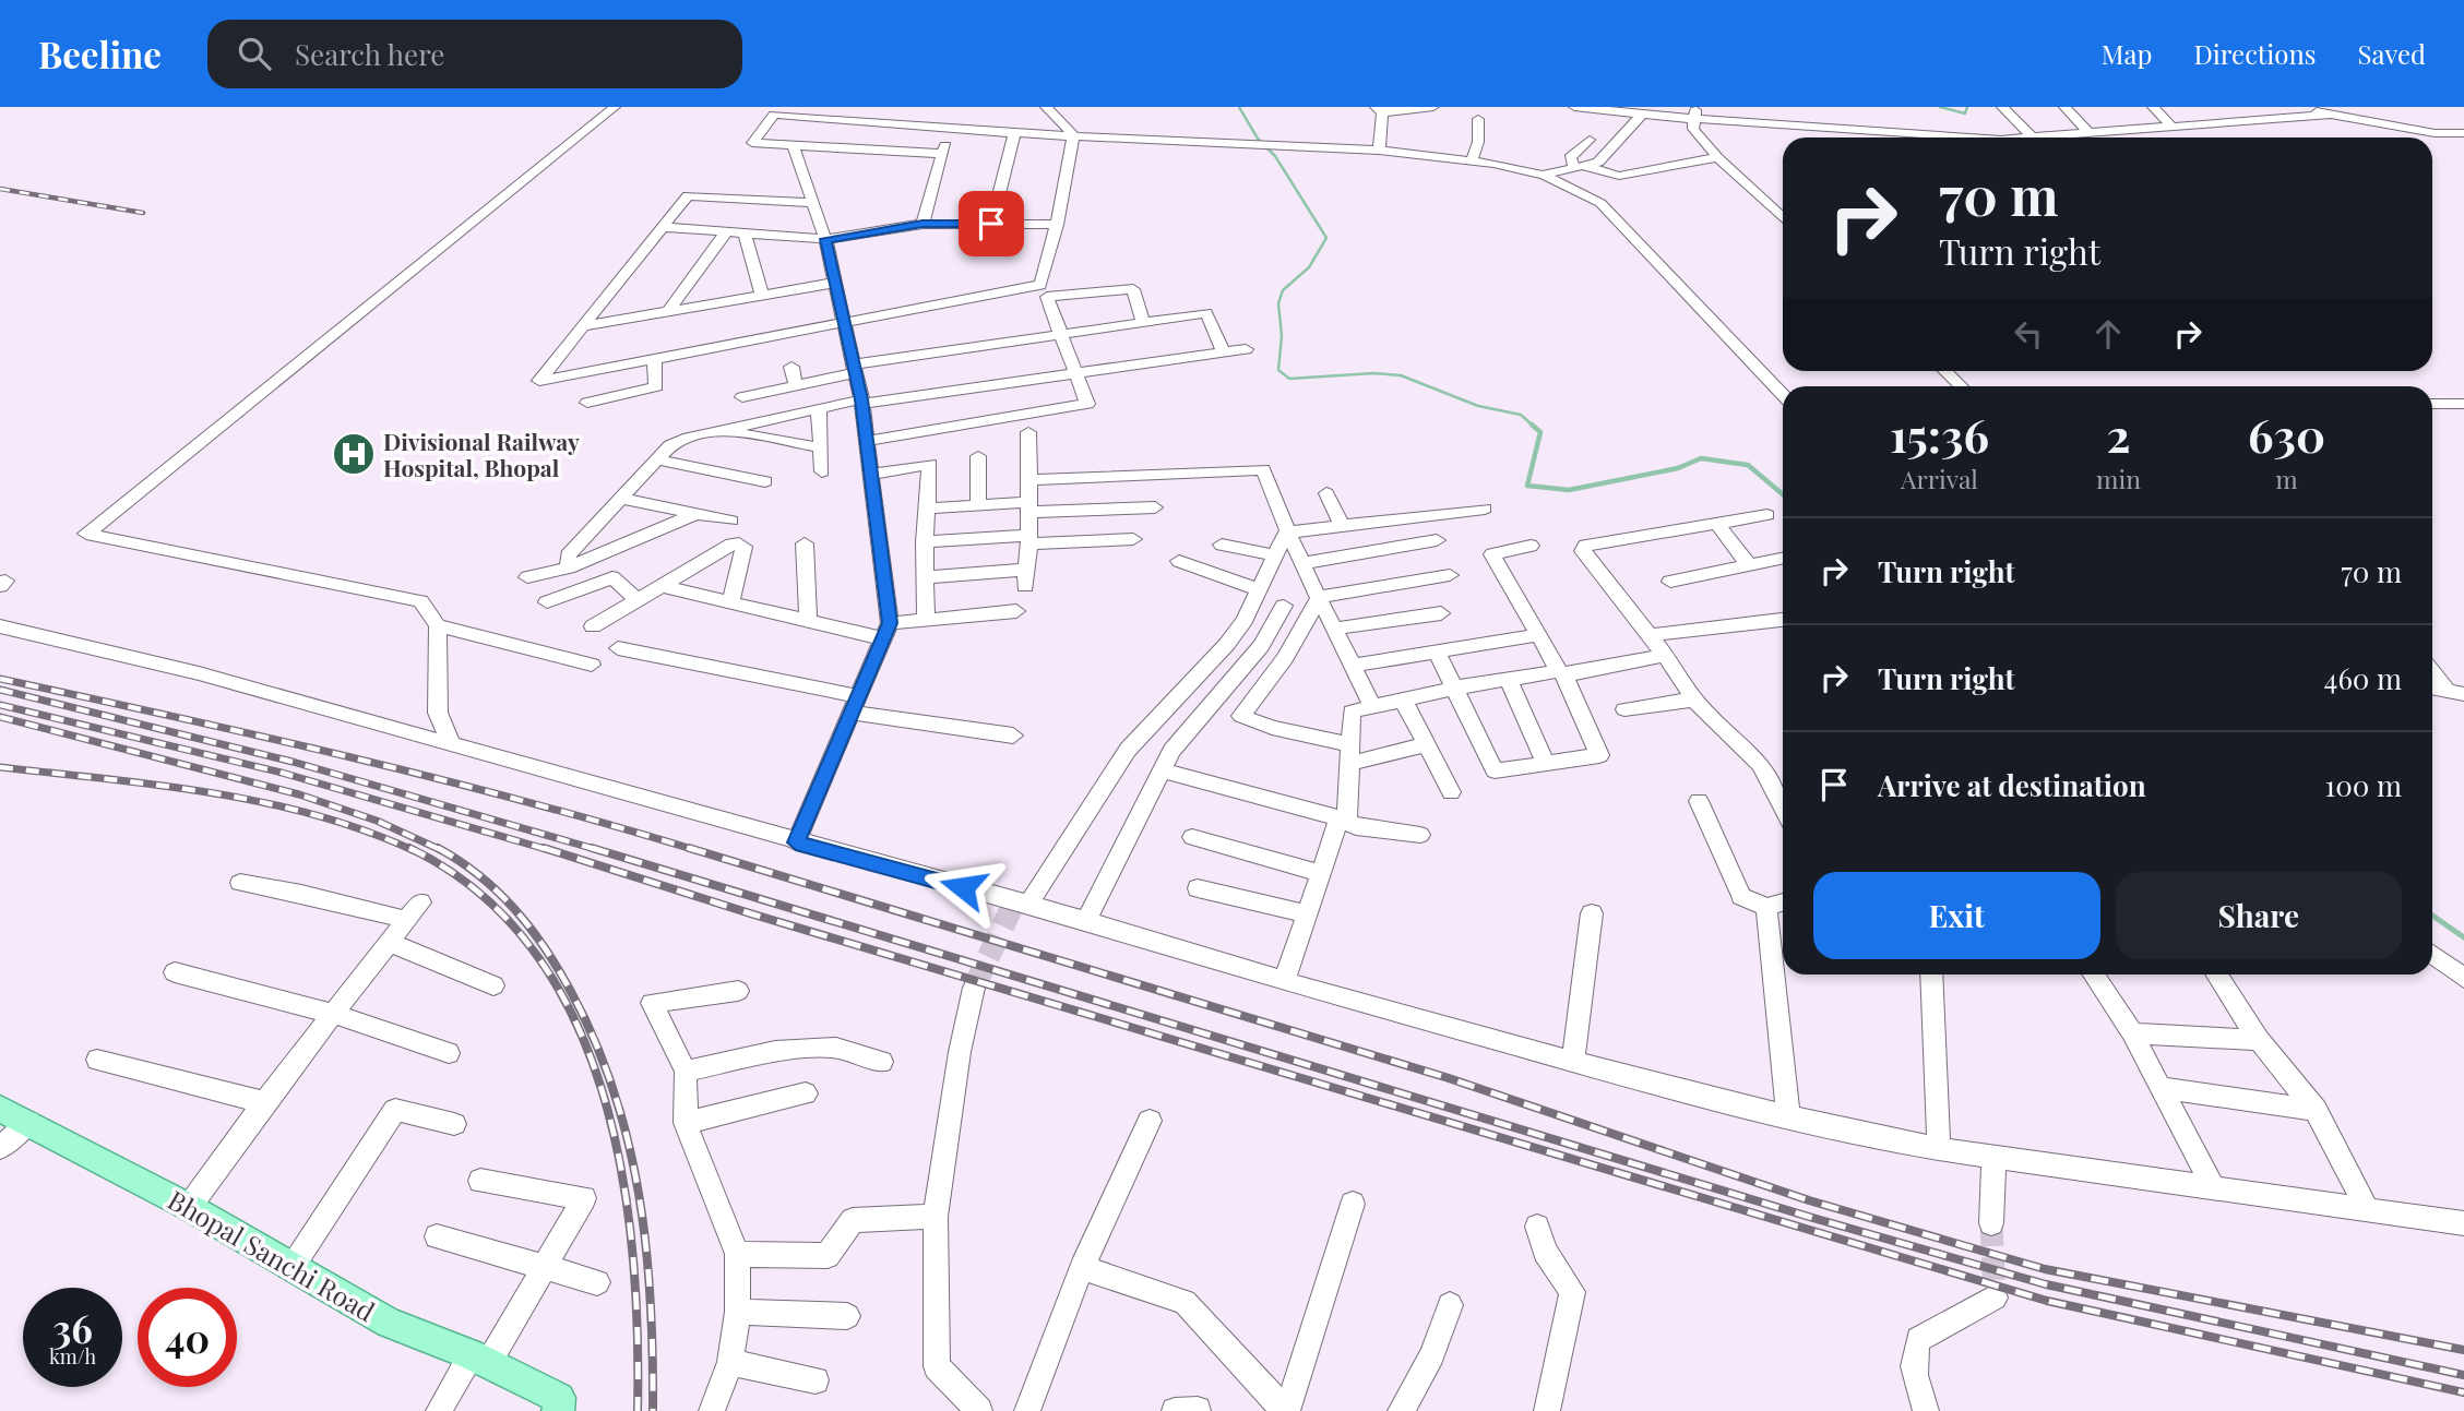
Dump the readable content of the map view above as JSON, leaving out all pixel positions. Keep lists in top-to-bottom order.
{
  "streets": {
    "main road": ["Bhopal Sanchi Road"]
  },
  "places": {
    "hospital": ["Divisional Railway Hospital, Bhopal"]
  },
  "page": {
    "header": "Beeline",
    "search": "Search here",
    "nav": ["Map", "Directions", "Saved"],
    "turn": ["70 m", "Turn right"],
    "eta": [
      "15:36",
      "Arrival",
      "2",
      "min",
      "630",
      "m"
    ],
    "list": [
      {
        "name": "Turn right",
        "value": "70 m"
      },
      {
        "name": "Turn right",
        "value": "460 m"
      },
      {
        "name": "Arrive at destination",
        "value": "100 m"
      }
    ],
    "buttons": ["Exit", "Share"],
    "speed": "36 km/h",
    "limit": "40"
  }
}
